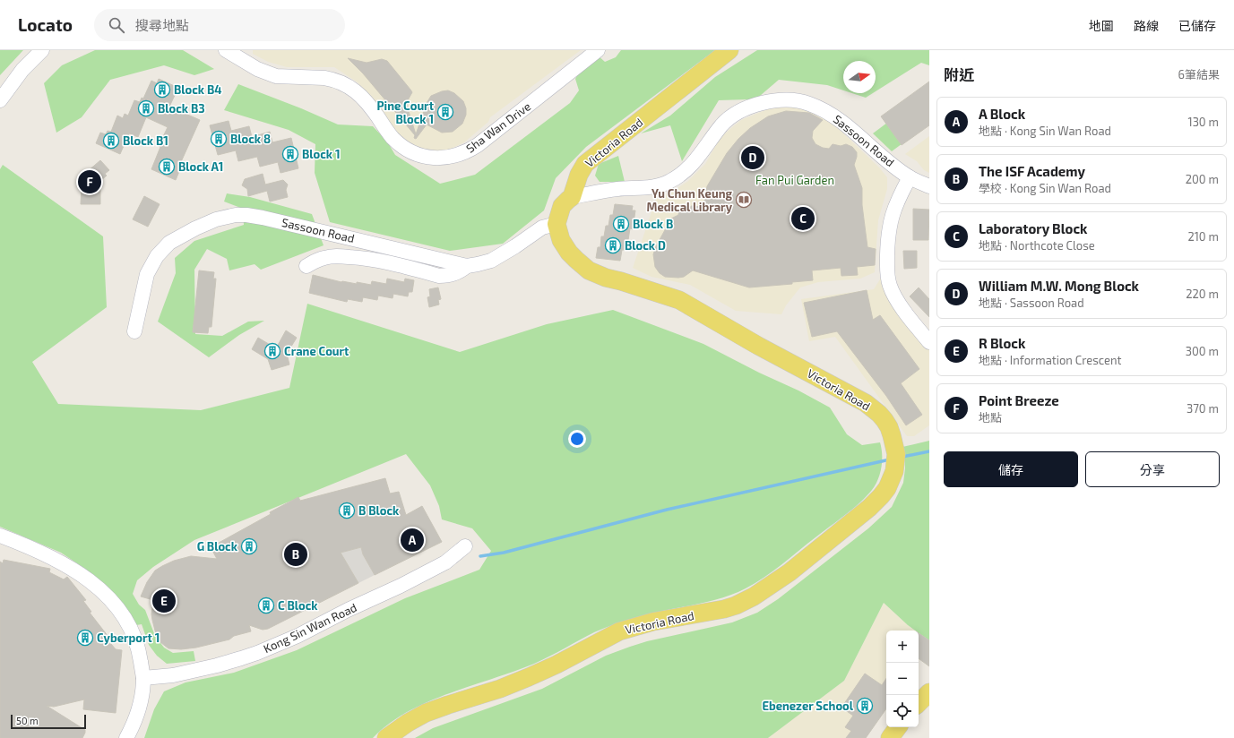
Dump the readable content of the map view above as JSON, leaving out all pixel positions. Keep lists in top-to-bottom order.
{
  "streets": {
    "main road": ["Victoria Road"],
    "street": ["Sha Wan Drive", "Sassoon Road", "Kong Sin Wan Road"]
  },
  "crossings": [
    ["Sassoon Road", "Victoria Road"]
  ],
  "parks": ["Fan Pui Garden"],
  "places": {
    "building": [
      "Block B4",
      "Block B3",
      "Pine Court Block 1",
      "Block 8",
      "Block B1",
      "Block 1",
      "Block A1",
      "Block B",
      "Block D",
      "Crane Court",
      "B Block",
      "G Block",
      "C Block",
      "Cyberport 1",
      "Ebenezer School"
    ],
    "library": ["Yu Chun Keung Medical Library"]
  },
  "scale_bar": "50 m",
  "north": "right",
  "page": {
    "header": "Locato",
    "search": "搜尋地點",
    "nav": ["地圖", "路線", "已儲存"],
    "heading": ["附近", "6筆結果"],
    "list": [
      {
        "mark": "A",
        "name": "A Block",
        "note": "地點 · Kong Sin Wan Road",
        "value": "130 m"
      },
      {
        "mark": "B",
        "name": "The ISF Academy",
        "note": "學校 · Kong Sin Wan Road",
        "value": "200 m"
      },
      {
        "mark": "C",
        "name": "Laboratory Block",
        "note": "地點 · Northcote Close",
        "value": "210 m"
      },
      {
        "mark": "D",
        "name": "William M.W. Mong Block",
        "note": "地點 · Sassoon Road",
        "value": "220 m"
      },
      {
        "mark": "E",
        "name": "R Block",
        "note": "地點 · Information Crescent",
        "value": "300 m"
      },
      {
        "mark": "F",
        "name": "Point Breeze",
        "note": "地點",
        "value": "370 m"
      }
    ],
    "pins": [
      "D",
      "F",
      "C",
      "A",
      "B",
      "E"
    ],
    "buttons": ["儲存", "分享"],
    "map_buttons": ["+", "−"],
    "scale": "50 m"
  }
}
